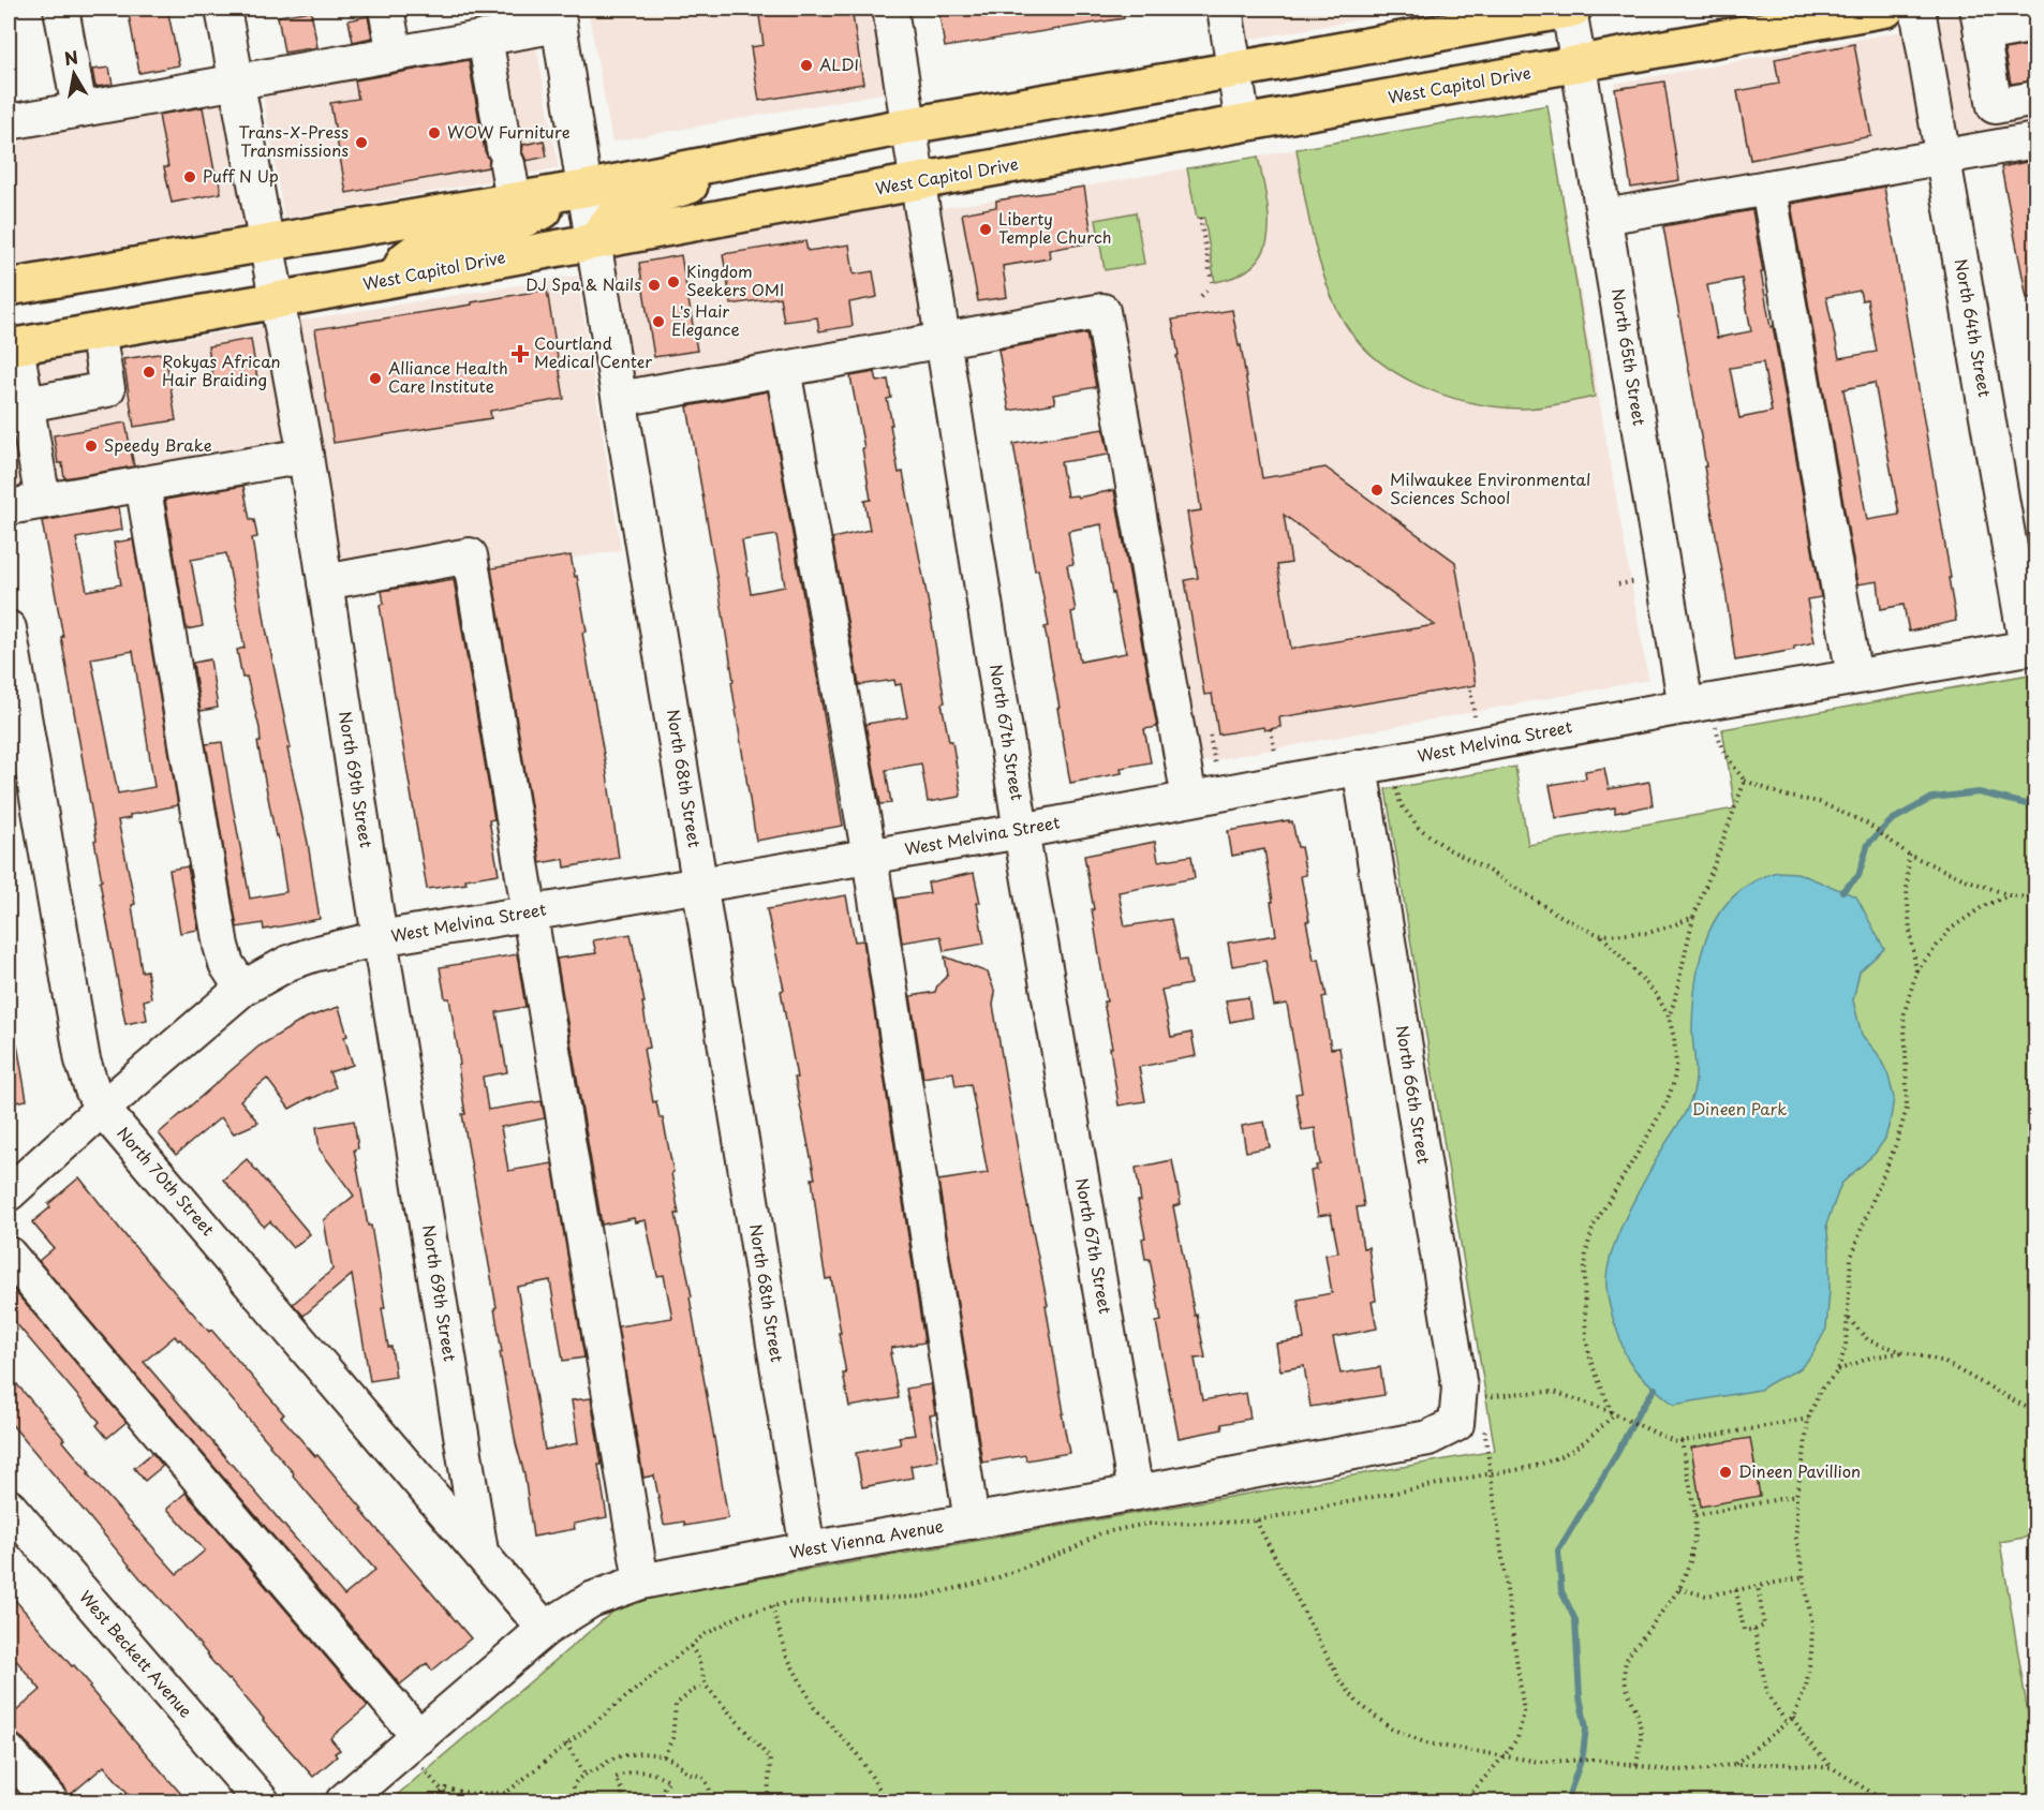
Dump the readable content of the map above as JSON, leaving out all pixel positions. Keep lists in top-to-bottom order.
{
  "streets": {
    "main road": ["West Capitol Drive"],
    "street": [
      "North 64th Street",
      "North 65th Street",
      "North 67th Street",
      "West Melvina Street",
      "North 68th Street",
      "North 69th Street",
      "North 66th Street",
      "North 70th Street",
      "West Vienna Avenue",
      "West Beckett Avenue"
    ]
  },
  "crossings": [
    ["West Capitol Drive", "North 65th Street"],
    ["West Capitol Drive", "North 67th Street"],
    ["West Capitol Drive", "North 68th Street"],
    ["West Capitol Drive", "North 69th Street"],
    ["North 64th Street", "West Melvina Street"],
    ["North 65th Street", "West Melvina Street"],
    ["North 67th Street", "West Melvina Street"],
    ["North 67th Street", "West Vienna Avenue"],
    ["West Melvina Street", "North 68th Street"],
    ["West Melvina Street", "North 69th Street"],
    ["West Melvina Street", "North 66th Street"],
    ["West Melvina Street", "North 70th Street"],
    ["North 68th Street", "West Vienna Avenue"],
    ["North 69th Street", "North 70th Street"],
    ["North 66th Street", "West Vienna Avenue"],
    ["North 70th Street", "West Vienna Avenue"]
  ],
  "parks": ["Dineen Park"],
  "places": {
    "other": [
      "ALDI",
      "WOW Furniture",
      "Trans-X-Press Transmissions",
      "Puff N Up",
      "Liberty Temple Church",
      "Kingdom Seekers OMI",
      "DJ Spa & Nails",
      "L's Hair Elegance",
      "Rokyas African Hair Braiding",
      "Alliance Health Care Institute",
      "Speedy Brake",
      "Milwaukee Environmental Sciences School",
      "Dineen Pavillion"
    ],
    "health": ["Courtland Medical Center"]
  },
  "north": "top"
}
